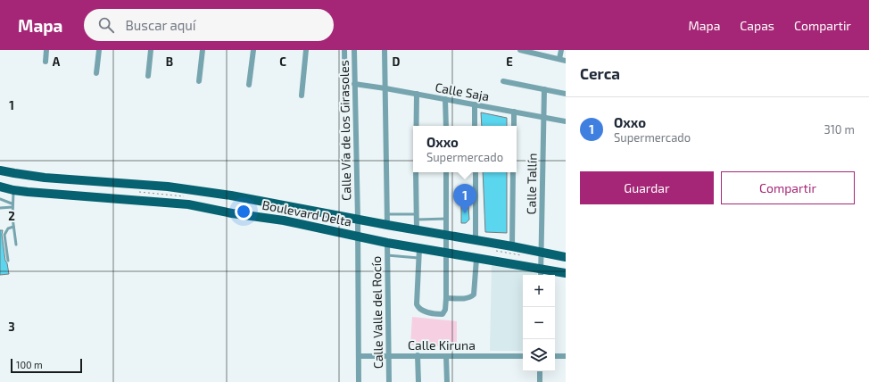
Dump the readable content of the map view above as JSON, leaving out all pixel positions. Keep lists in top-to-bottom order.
{
  "streets": {
    "main road": ["Boulevard Delta"],
    "street": [
      "Calle Saja",
      "Calle Vía de los Girasoles",
      "Calle Tallín",
      "Calle Valle del Rocío",
      "Calle Kiruna"
    ]
  },
  "crossings": [
    ["Calle Saja", "Calle Vía de los Girasoles"],
    ["Calle Saja", "Calle Tallín"],
    ["Calle Vía de los Girasoles", "Boulevard Delta"],
    ["Calle Vía de los Girasoles", "Calle Kiruna"],
    ["Calle Tallín", "Boulevard Delta"],
    ["Boulevard Delta", "Calle Valle del Rocío"],
    ["Calle Valle del Rocío", "Calle Kiruna"]
  ],
  "scale_bar": "100 m",
  "page": {
    "header": "Mapa",
    "search": "Buscar aquí",
    "nav": ["Mapa", "Capas", "Compartir"],
    "heading": "Cerca",
    "list": [
      {
        "mark": "1",
        "name": "Oxxo",
        "note": "Supermercado",
        "value": "310 m"
      }
    ],
    "popup": ["Oxxo", "Supermercado"],
    "buttons": ["Guardar", "Compartir"],
    "pins": "1",
    "map_buttons": ["+", "−"],
    "scale": "100 m"
  },
  "grid": {
    "columns": [
      "A",
      "B",
      "C",
      "D",
      "E"
    ],
    "rows": ["1", "2", "3"]
  }
}
